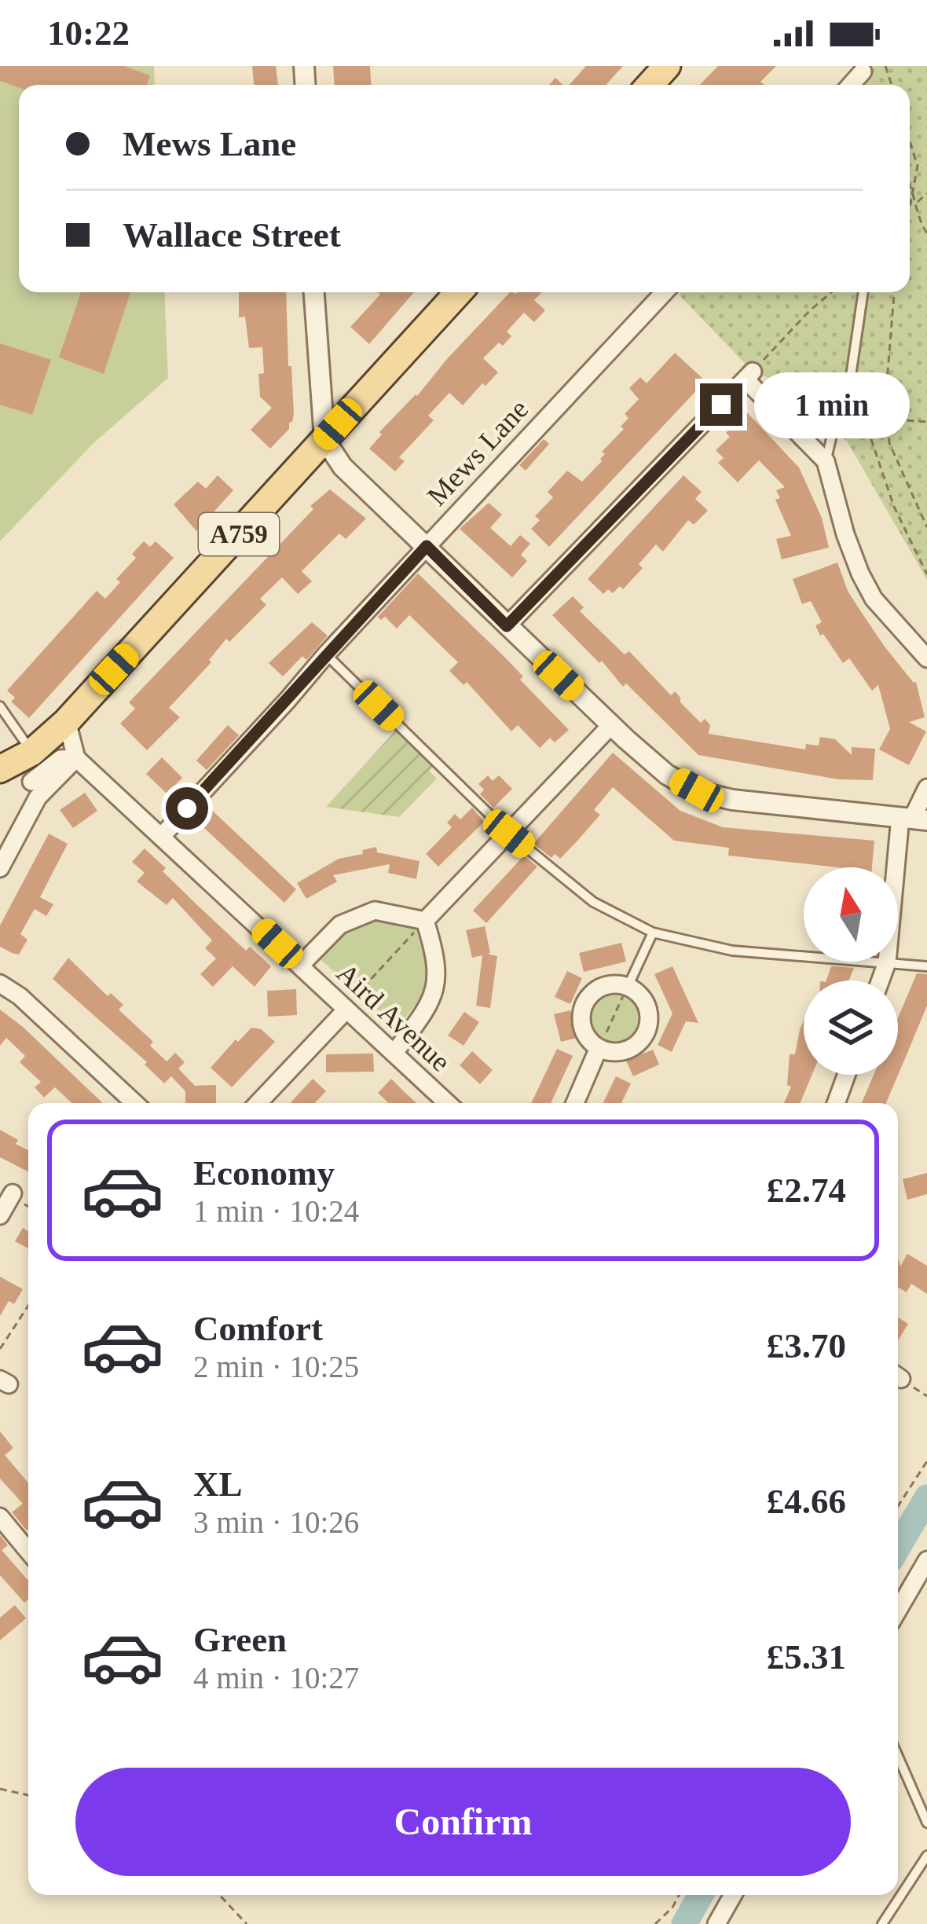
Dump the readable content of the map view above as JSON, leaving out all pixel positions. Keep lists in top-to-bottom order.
{
  "streets": {
    "main road": ["A759"],
    "street": ["Mews Lane", "Aird Avenue"]
  },
  "crossings": [
    ["Mews Lane", "Aird Avenue"]
  ],
  "north": "top",
  "page": {
    "status": "10:22",
    "banner": ["Mews Lane", "Wallace Street"],
    "bubble": "1 min",
    "list": [
      {
        "name": "Economy",
        "note": "1 min · 10:24",
        "value": "£2.74"
      },
      {
        "name": "Comfort",
        "note": "2 min · 10:25",
        "value": "£3.70"
      },
      {
        "name": "XL",
        "note": "3 min · 10:26",
        "value": "£4.66"
      },
      {
        "name": "Green",
        "note": "4 min · 10:27",
        "value": "£5.31"
      }
    ],
    "buttons": "Confirm"
  }
}
